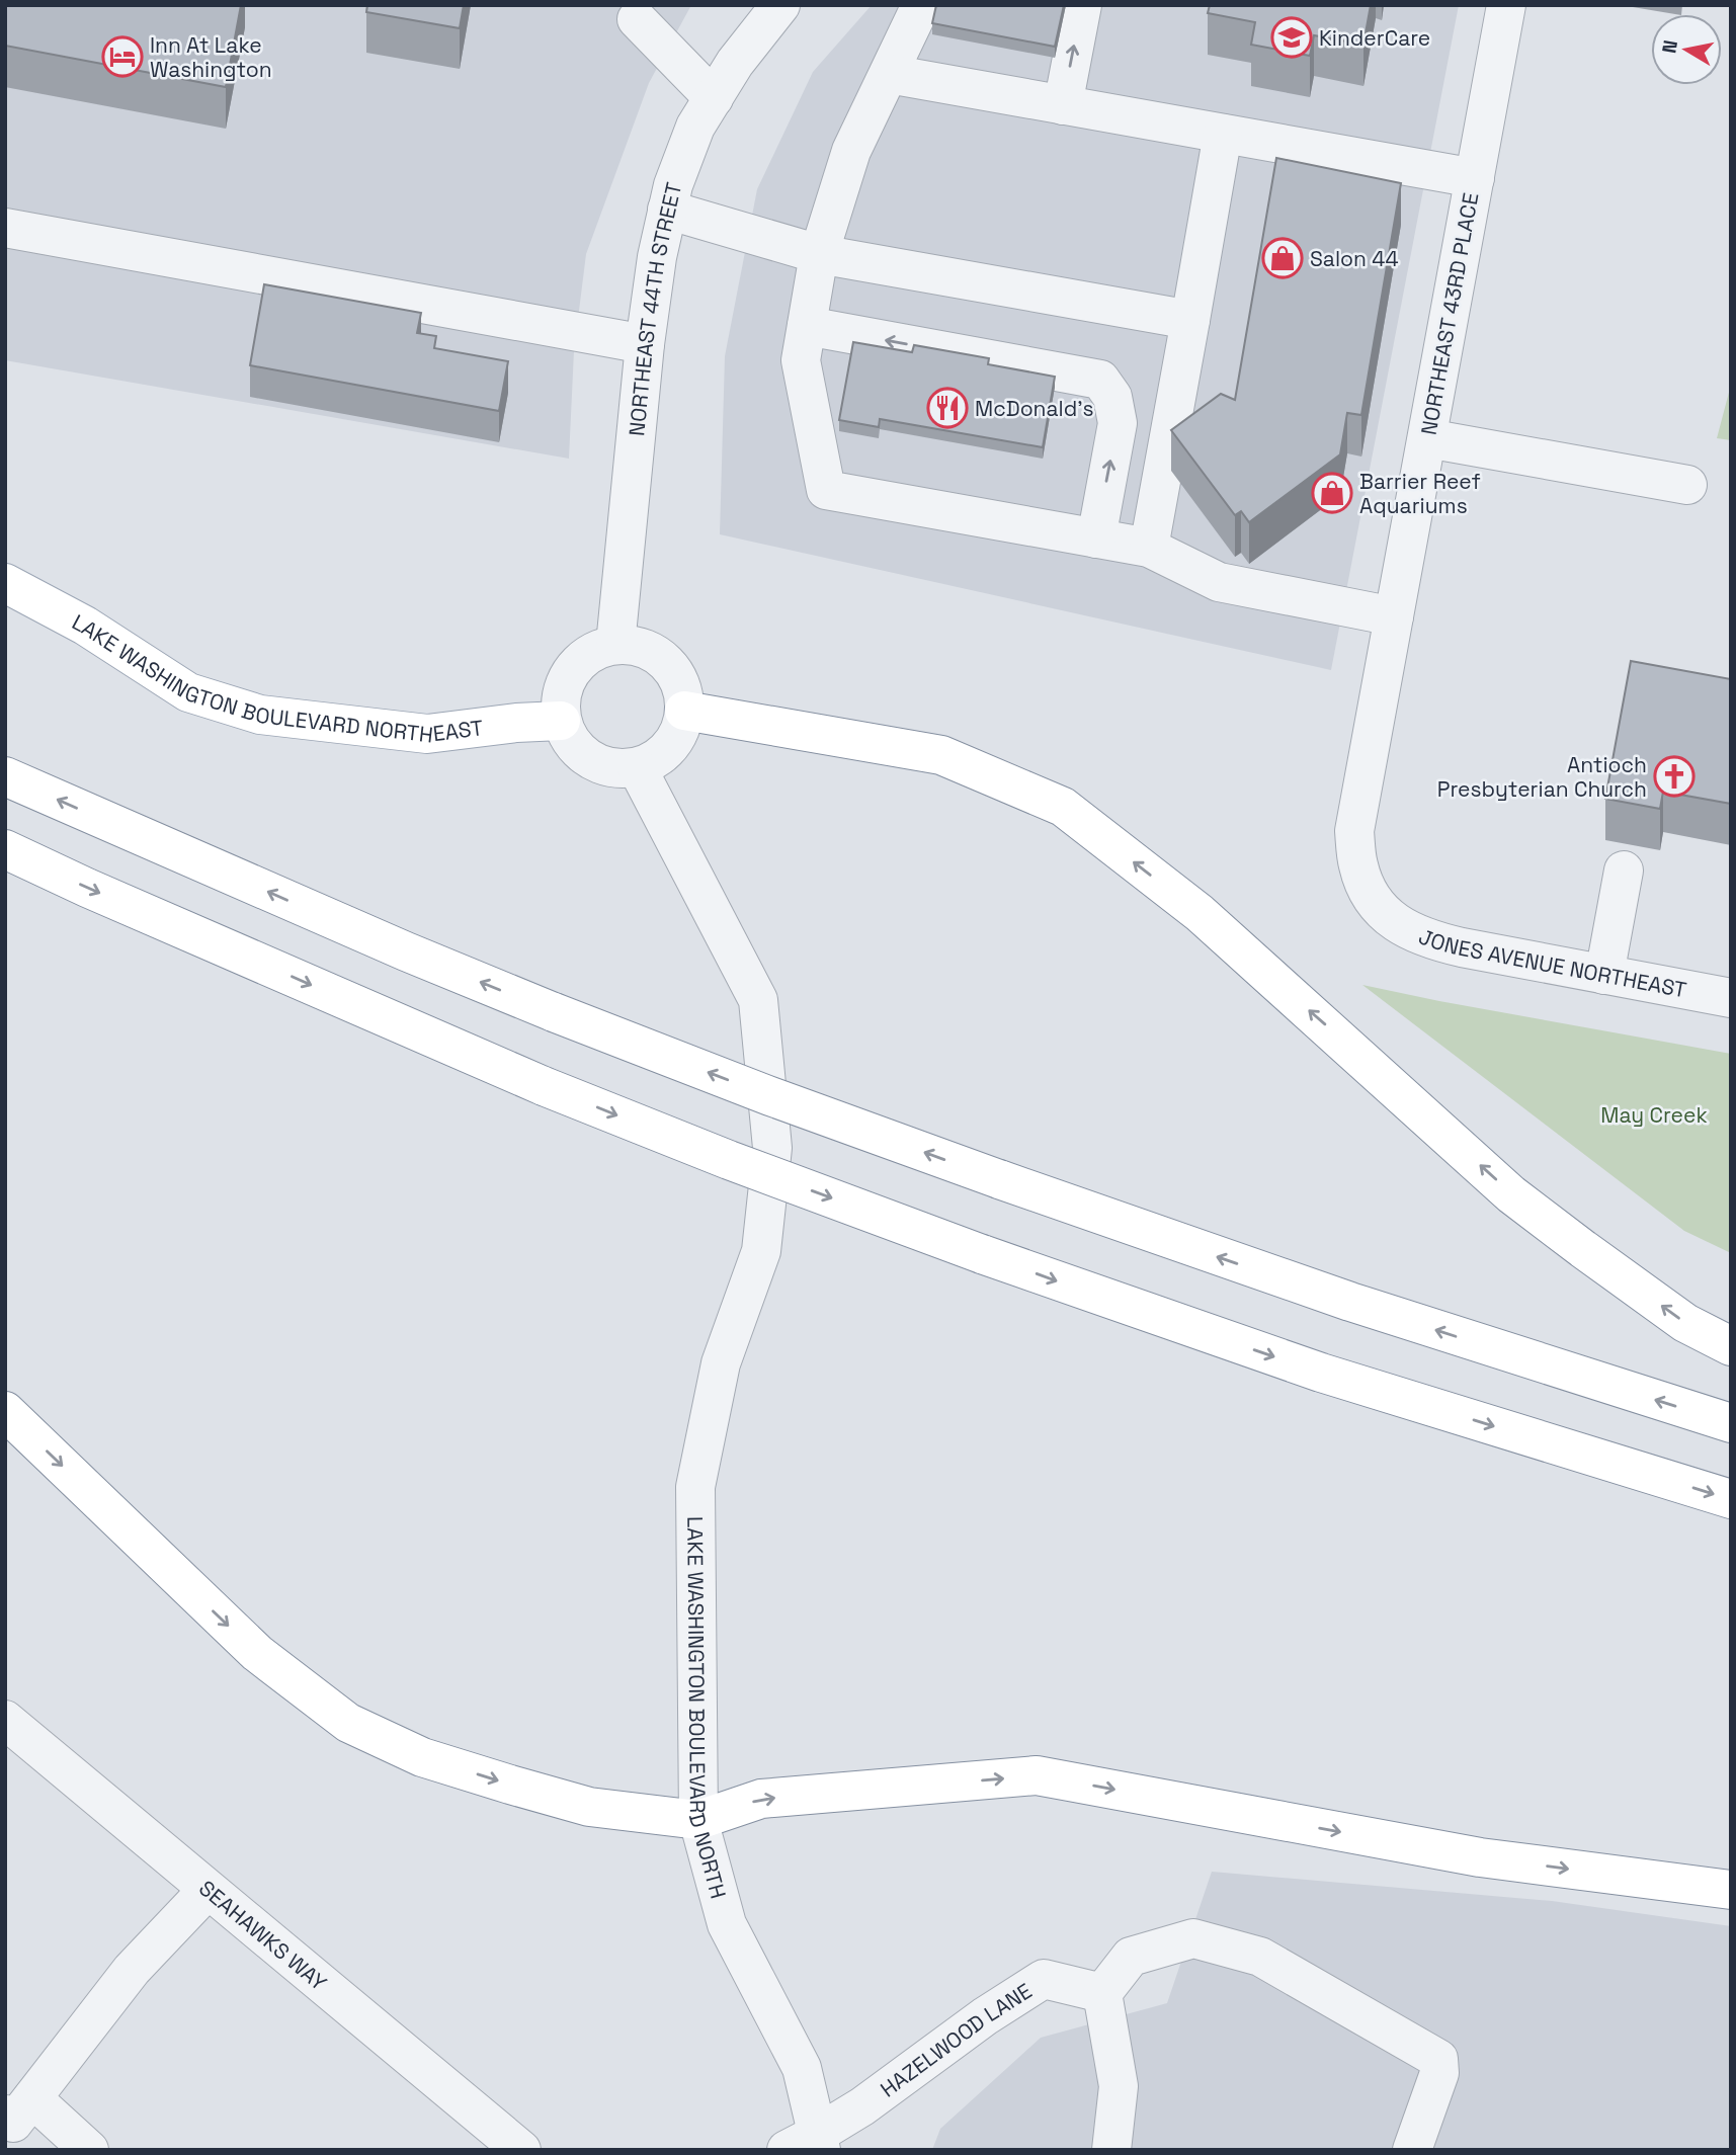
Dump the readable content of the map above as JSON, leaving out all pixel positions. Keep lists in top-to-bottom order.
{
  "streets": {
    "main road": ["LAKE WASHINGTON BOULEVARD NORTHEAST"],
    "street": [
      "NORTHEAST 44TH STREET",
      "NORTHEAST 43RD PLACE",
      "JONES AVENUE NORTHEAST",
      "LAKE WASHINGTON BOULEVARD NORTH",
      "SEAHAWKS WAY",
      "HAZELWOOD LANE"
    ]
  },
  "crossings": [
    ["NORTHEAST 44TH STREET", "LAKE WASHINGTON BOULEVARD NORTHEAST"],
    ["NORTHEAST 44TH STREET", "LAKE WASHINGTON BOULEVARD NORTH"],
    ["NORTHEAST 43RD PLACE", "JONES AVENUE NORTHEAST"],
    ["LAKE WASHINGTON BOULEVARD NORTHEAST", "LAKE WASHINGTON BOULEVARD NORTH"],
    ["LAKE WASHINGTON BOULEVARD NORTH", "HAZELWOOD LANE"]
  ],
  "parks": ["May Creek"],
  "places": {
    "school or university": ["KinderCare"],
    "hotel": ["Inn At Lake Washington"],
    "shop": ["Salon 44", "Barrier Reef Aquariums"],
    "restaurant": ["McDonald's"],
    "church": ["Antioch Presbyterian Church"]
  },
  "north": "left"
}
